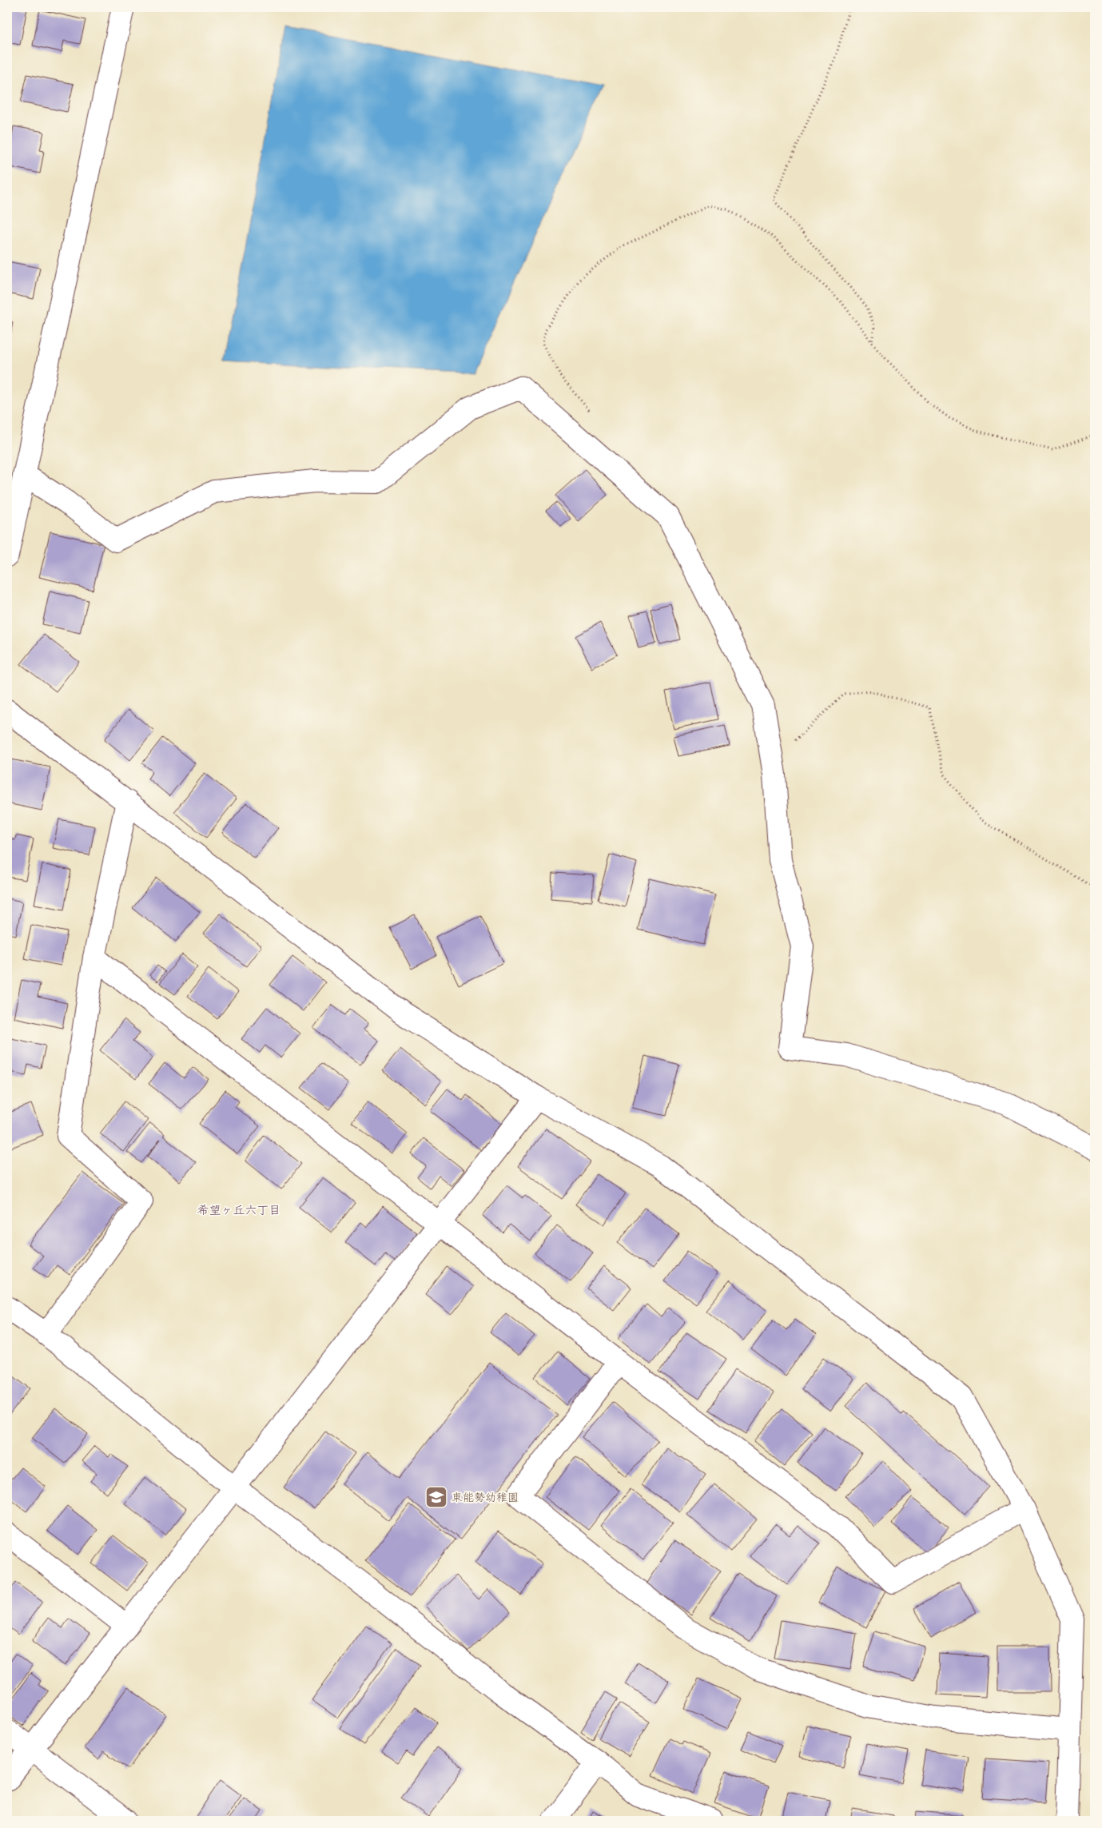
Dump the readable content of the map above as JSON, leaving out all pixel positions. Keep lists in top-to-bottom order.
{
  "districts": ["希望ヶ丘六丁目"],
  "places": {
    "school or university": ["東能勢幼稚園"]
  }
}
